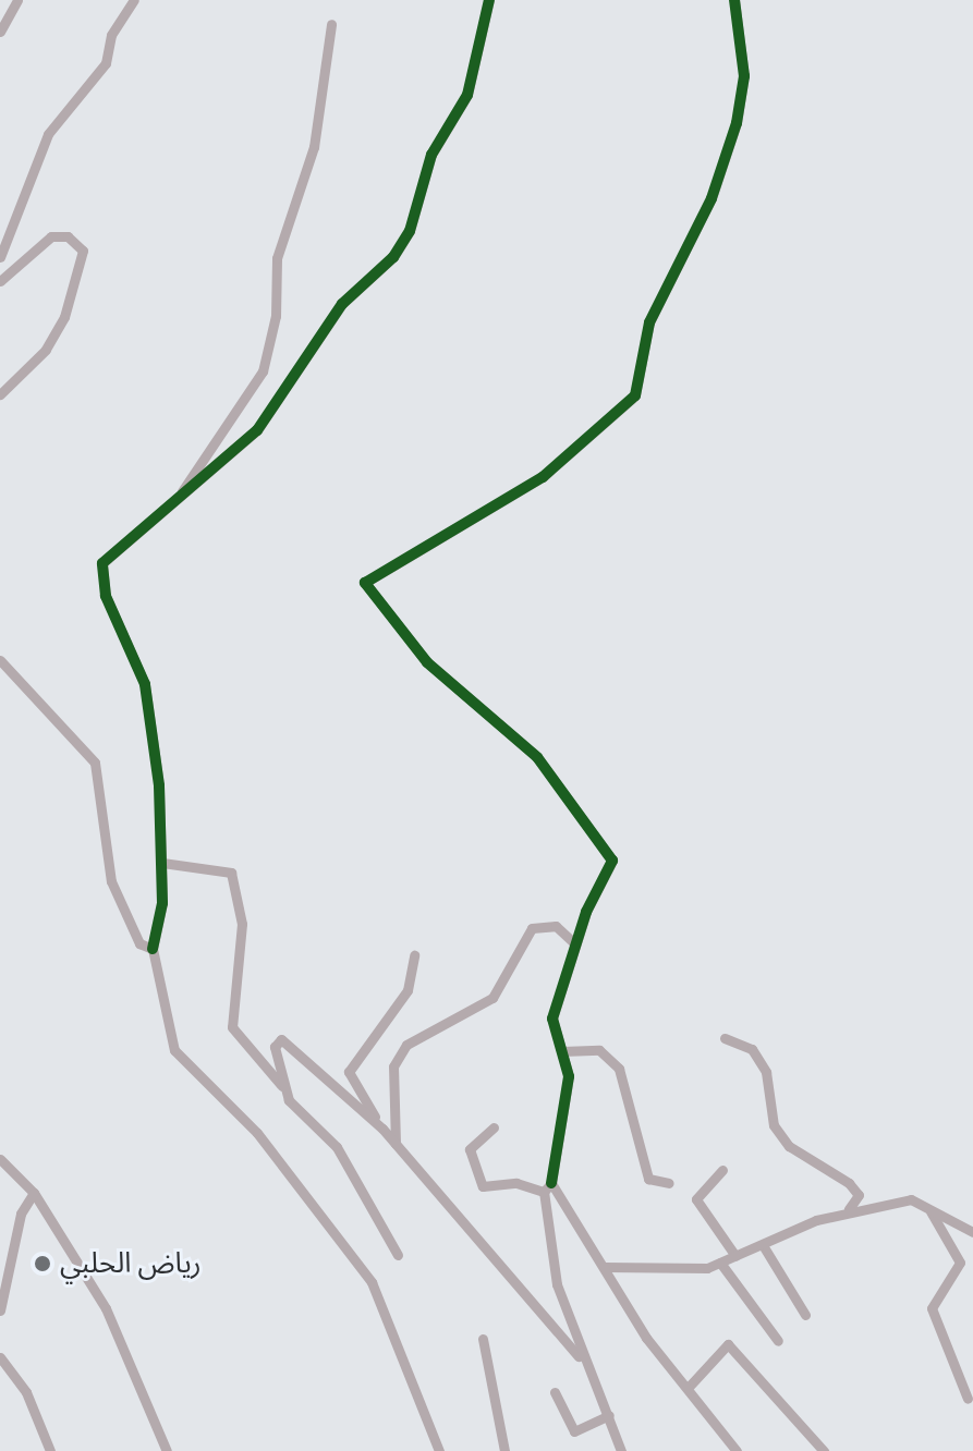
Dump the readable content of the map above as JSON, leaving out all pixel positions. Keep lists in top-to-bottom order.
{
  "places": ["رياض الحلبي"]
}
